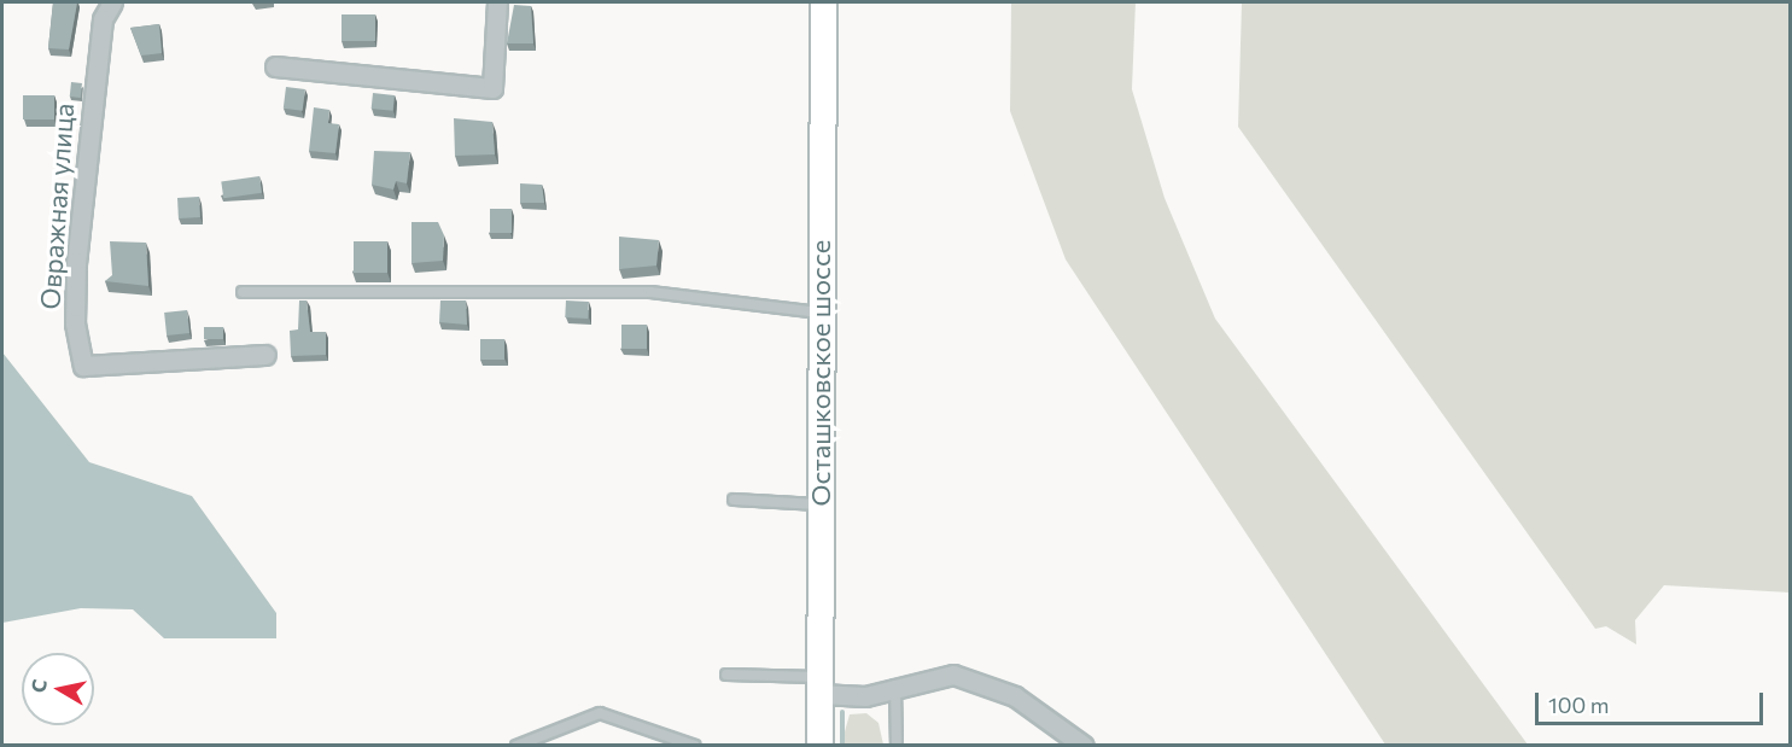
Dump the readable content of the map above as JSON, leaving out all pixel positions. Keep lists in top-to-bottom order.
{
  "streets": {
    "main road": ["Осташковское шоссе"],
    "street": ["Овражная улица"]
  },
  "scale_bar": "100 m",
  "north": "left"
}
